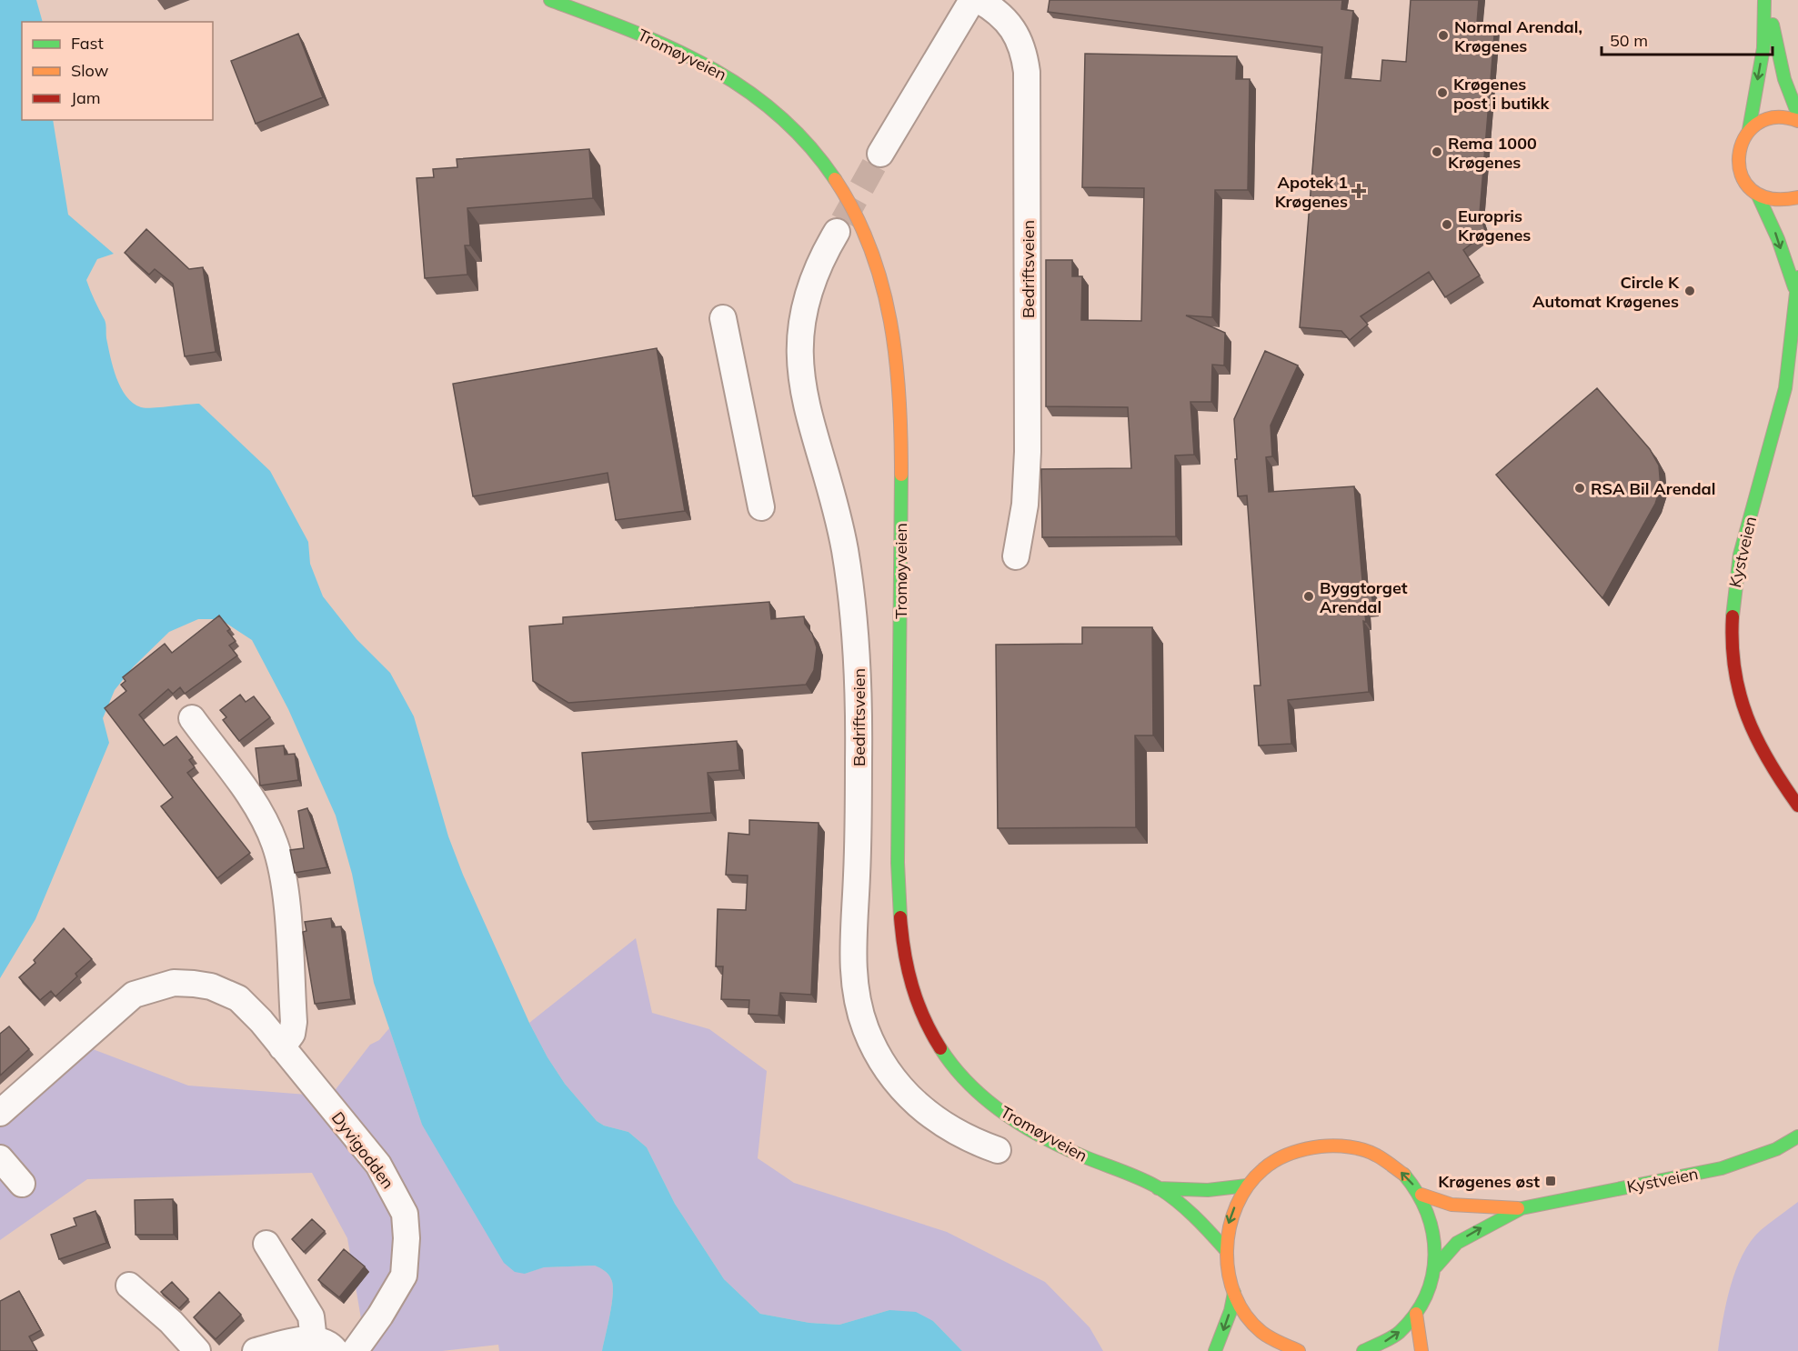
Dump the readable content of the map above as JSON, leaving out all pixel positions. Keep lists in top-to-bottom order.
{
  "streets": {
    "main road": ["Tromøyveien", "Kystveien"],
    "street": ["Bedriftsveien", "Dyvigodden"]
  },
  "places": {
    "other": [
      "Normal Arendal, Krøgenes",
      "Krøgenes post i butikk",
      "Rema 1000 Krøgenes",
      "Europris Krøgenes",
      "Circle K Automat Krøgenes",
      "RSA Bil Arendal",
      "Byggtorget Arendal"
    ],
    "health": ["Apotek 1 Krøgenes"],
    "transit": ["Krøgenes øst"]
  },
  "legend": ["Fast", "Slow", "Jam"],
  "scale_bar": "50 m"
}
